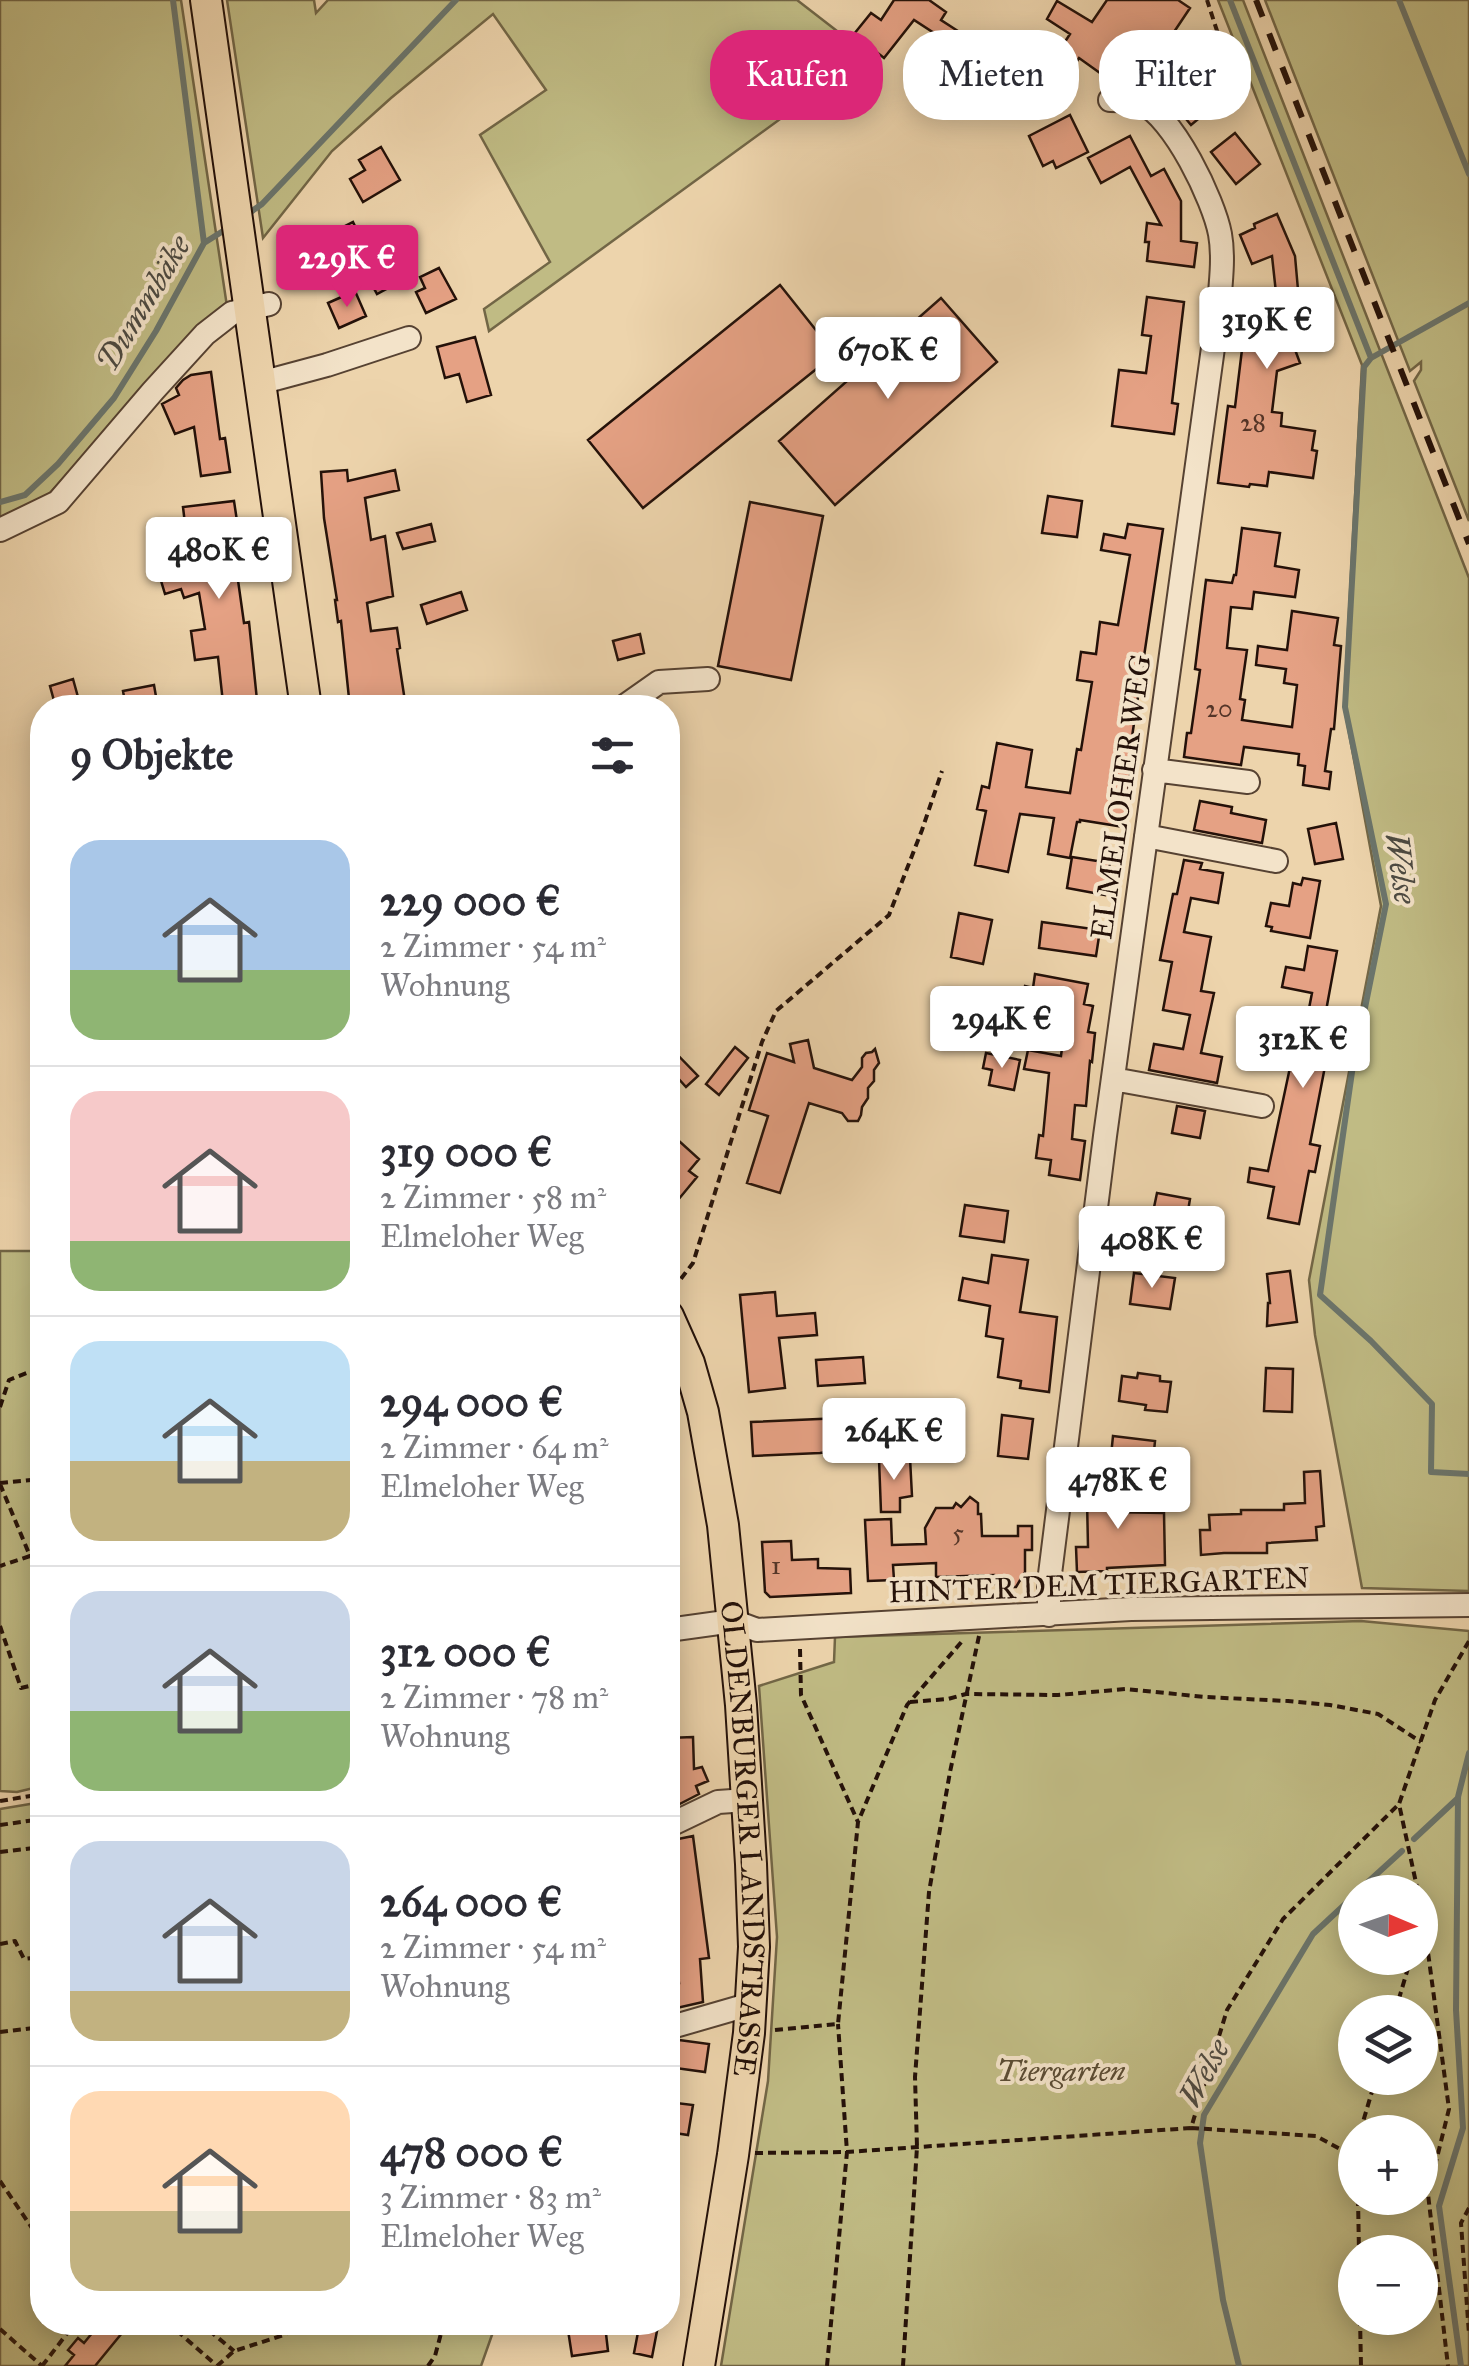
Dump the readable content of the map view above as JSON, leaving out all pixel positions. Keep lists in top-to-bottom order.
{
  "streets": {
    "main road": ["OLDENBURGER LANDSTRASSE"],
    "street": ["ELMELOHER WEG", "HINTER DEM TIERGARTEN"]
  },
  "crossings": [
    ["ELMELOHER WEG", "HINTER DEM TIERGARTEN"],
    ["HINTER DEM TIERGARTEN", "OLDENBURGER LANDSTRASSE"]
  ],
  "water": ["Dummbäke", "Welse"],
  "parks": ["Tiergarten"],
  "house_numbers": [
    "28",
    "20",
    "5",
    "1"
  ],
  "north": "right",
  "page": {
    "chip": ["Kaufen", "Mieten", "Filter"],
    "price": [
      "229K €",
      "319K €",
      "670K €",
      "480K €",
      "294K €",
      "312K €",
      "408K €",
      "264K €",
      "478K €"
    ],
    "heading": "9 Objekte",
    "list": [
      {
        "name": "229 000 €",
        "note": "2 Zimmer · 54 m² · Wohnung"
      },
      {
        "name": "319 000 €",
        "note": "2 Zimmer · 58 m² · Elmeloher Weg"
      },
      {
        "name": "294 000 €",
        "note": "2 Zimmer · 64 m² · Elmeloher Weg"
      },
      {
        "name": "312 000 €",
        "note": "2 Zimmer · 78 m² · Wohnung"
      },
      {
        "name": "264 000 €",
        "note": "2 Zimmer · 54 m² · Wohnung"
      },
      {
        "name": "478 000 €",
        "note": "3 Zimmer · 83 m² · Elmeloher Weg"
      }
    ],
    "map_buttons": ["+", "−"]
  }
}
